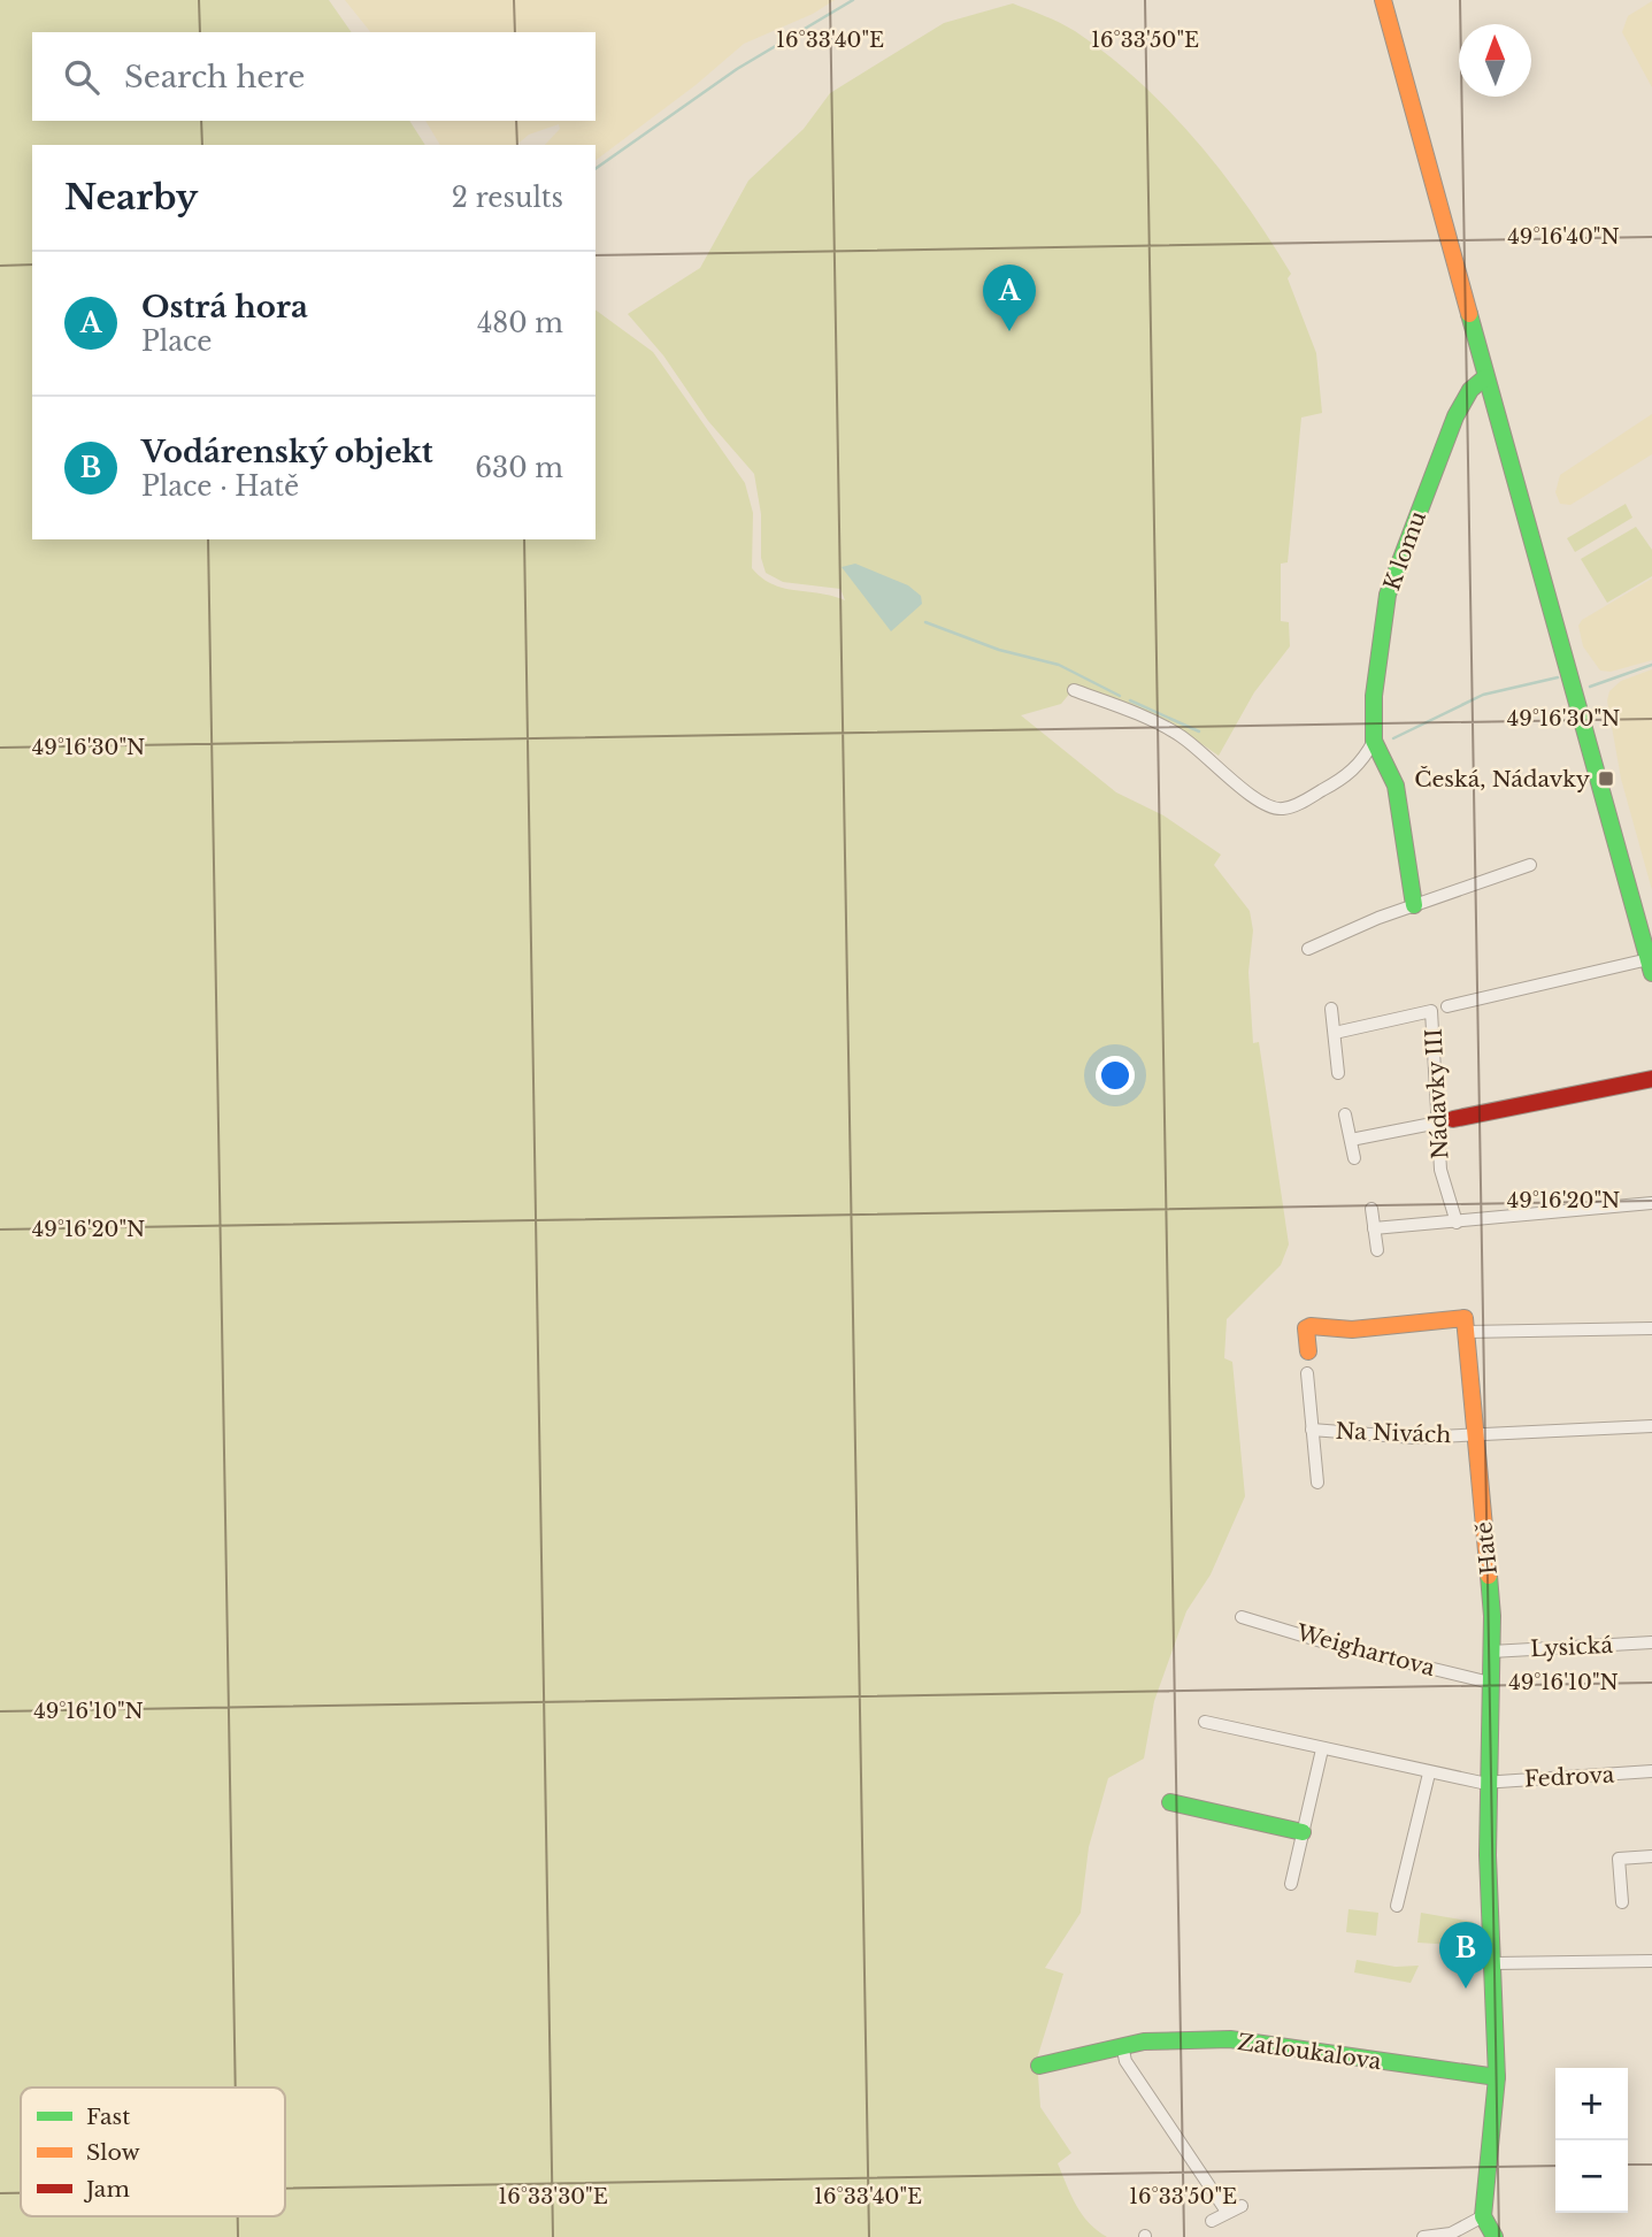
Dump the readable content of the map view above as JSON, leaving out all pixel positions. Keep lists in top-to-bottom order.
{
  "streets": {
    "street": [
      "K lomu",
      "Nádavky III",
      "Na Nivách",
      "Hatě",
      "Lysická",
      "Weighartova",
      "Fedrova",
      "Zatloukalova"
    ]
  },
  "crossings": [
    ["Na Nivách", "Hatě"],
    ["Hatě", "Lysická"],
    ["Hatě", "Weighartova"],
    ["Hatě", "Fedrova"],
    ["Hatě", "Zatloukalova"]
  ],
  "places": {
    "transit": ["Česká, Nádavky"]
  },
  "legend": ["Fast", "Slow", "Jam"],
  "north": "top",
  "page": {
    "search": "Search here",
    "heading": ["Nearby", "2 results"],
    "list": [
      {
        "mark": "A",
        "name": "Ostrá hora",
        "note": "Place",
        "value": "480 m"
      },
      {
        "mark": "B",
        "name": "Vodárenský objekt",
        "note": "Place · Hatě",
        "value": "630 m"
      }
    ],
    "pins": ["A", "B"],
    "map_buttons": ["+", "−"]
  },
  "coordinates": [
    "16°33'40\"E",
    "16°33'50\"E",
    "49°16'40\"N",
    "49°16'30\"N",
    "49°16'20\"N",
    "49°16'10\"N",
    "16°33'30\"E"
  ]
}
